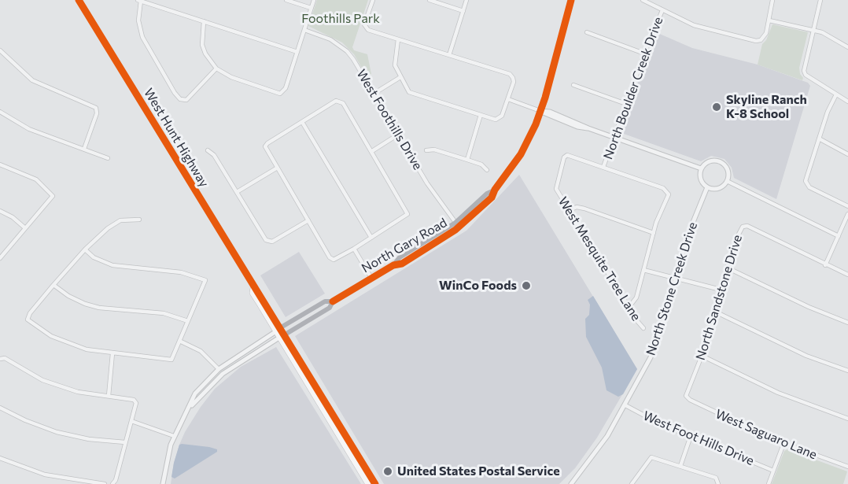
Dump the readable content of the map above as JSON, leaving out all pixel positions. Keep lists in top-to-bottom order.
{
  "streets": {
    "main road": ["West Hunt Highway", "North Gary Road"],
    "street": [
      "North Boulder Creek Drive",
      "West Foothills Drive",
      "West Mesquite Tree Lane",
      "North Stone Creek Drive",
      "North Sandstone Drive",
      "West Saguaro Lane",
      "West Foot Hills Drive"
    ]
  },
  "crossings": [
    ["North Boulder Creek Drive", "West Mesquite Tree Lane"],
    ["West Foothills Drive", "North Gary Road"],
    ["West Hunt Highway", "North Gary Road"],
    ["North Stone Creek Drive", "West Foot Hills Drive"],
    ["North Sandstone Drive", "West Saguaro Lane"]
  ],
  "parks": ["Foothills Park"],
  "places": ["Skyline Ranch K-8 School", "WinCo Foods", "United States Postal Service"]
}
